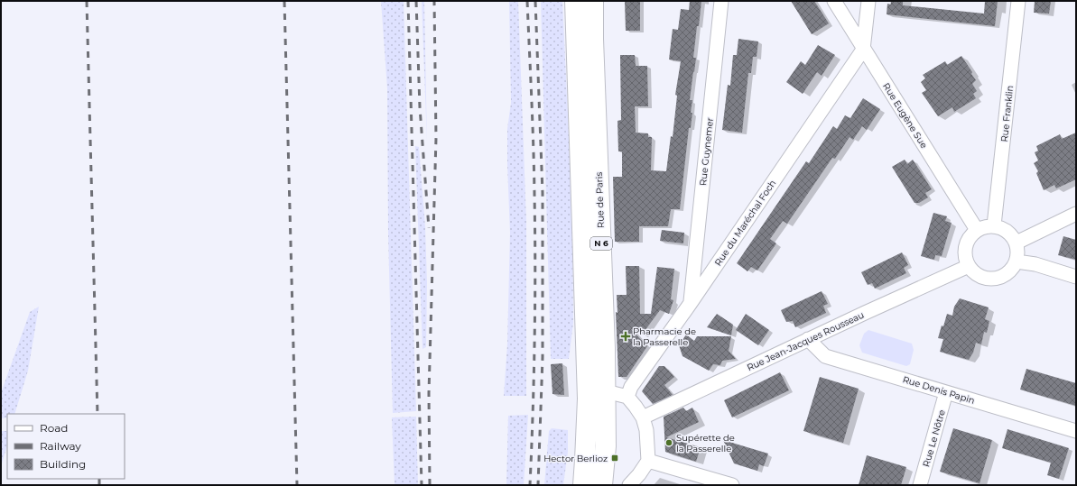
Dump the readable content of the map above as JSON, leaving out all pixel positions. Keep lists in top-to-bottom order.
{
  "streets": {
    "main road": ["Rue de Paris", "N 6"],
    "street": [
      "Rue Franklin",
      "Rue Eugène Sue",
      "Rue Guynemer",
      "Rue du Maréchal Foch",
      "Rue Jean-Jacques Rousseau",
      "Rue Denis Papin",
      "Rue Le Nôtre"
    ]
  },
  "crossings": [
    ["Rue Franklin", "Rue Eugène Sue"],
    ["Rue Franklin", "Rue Jean-Jacques Rousseau"],
    ["Rue Eugène Sue", "Rue du Maréchal Foch"],
    ["Rue Eugène Sue", "Rue Jean-Jacques Rousseau"],
    ["Rue Guynemer", "Rue du Maréchal Foch"],
    ["Rue Jean-Jacques Rousseau", "Rue Denis Papin"],
    ["Rue Denis Papin", "Rue Le Nôtre"]
  ],
  "places": {
    "health": ["Pharmacie de la Passerelle"],
    "other": ["Supérette de la Passerelle"],
    "transit": ["Hector Berlioz"]
  },
  "legend": ["Road", "Railway", "Building"]
}
